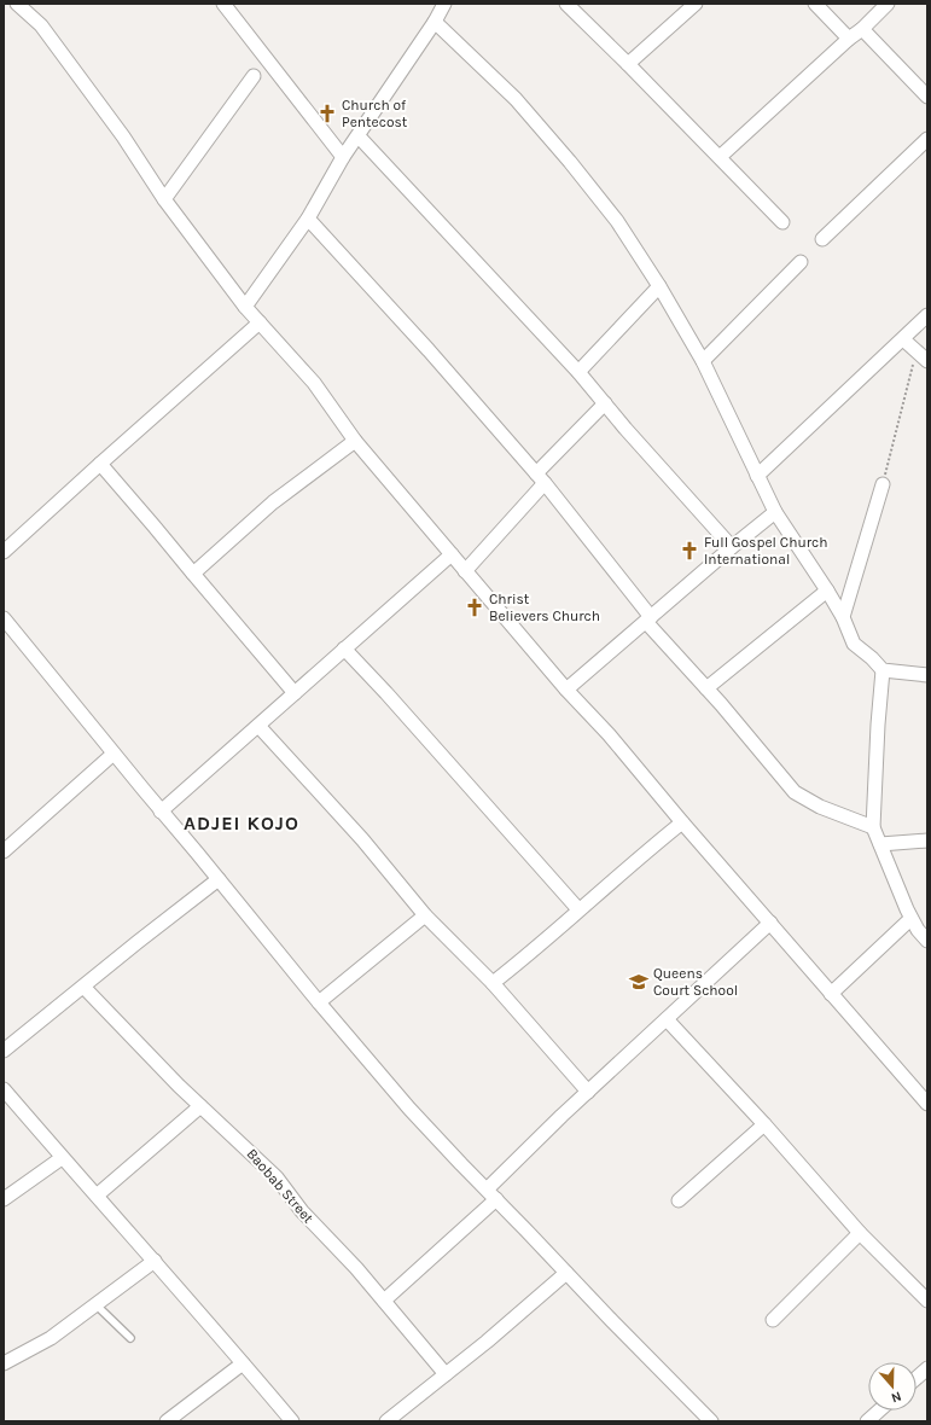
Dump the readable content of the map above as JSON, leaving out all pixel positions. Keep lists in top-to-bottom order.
{
  "streets": {
    "street": ["Baobab Street"]
  },
  "districts": ["ADJEI KOJO"],
  "places": {
    "church": ["Church of Pentecost", "Full Gospel Church International", "Christ Believers Church"],
    "school or university": ["Queens Court School"]
  },
  "north": "bottom"
}
